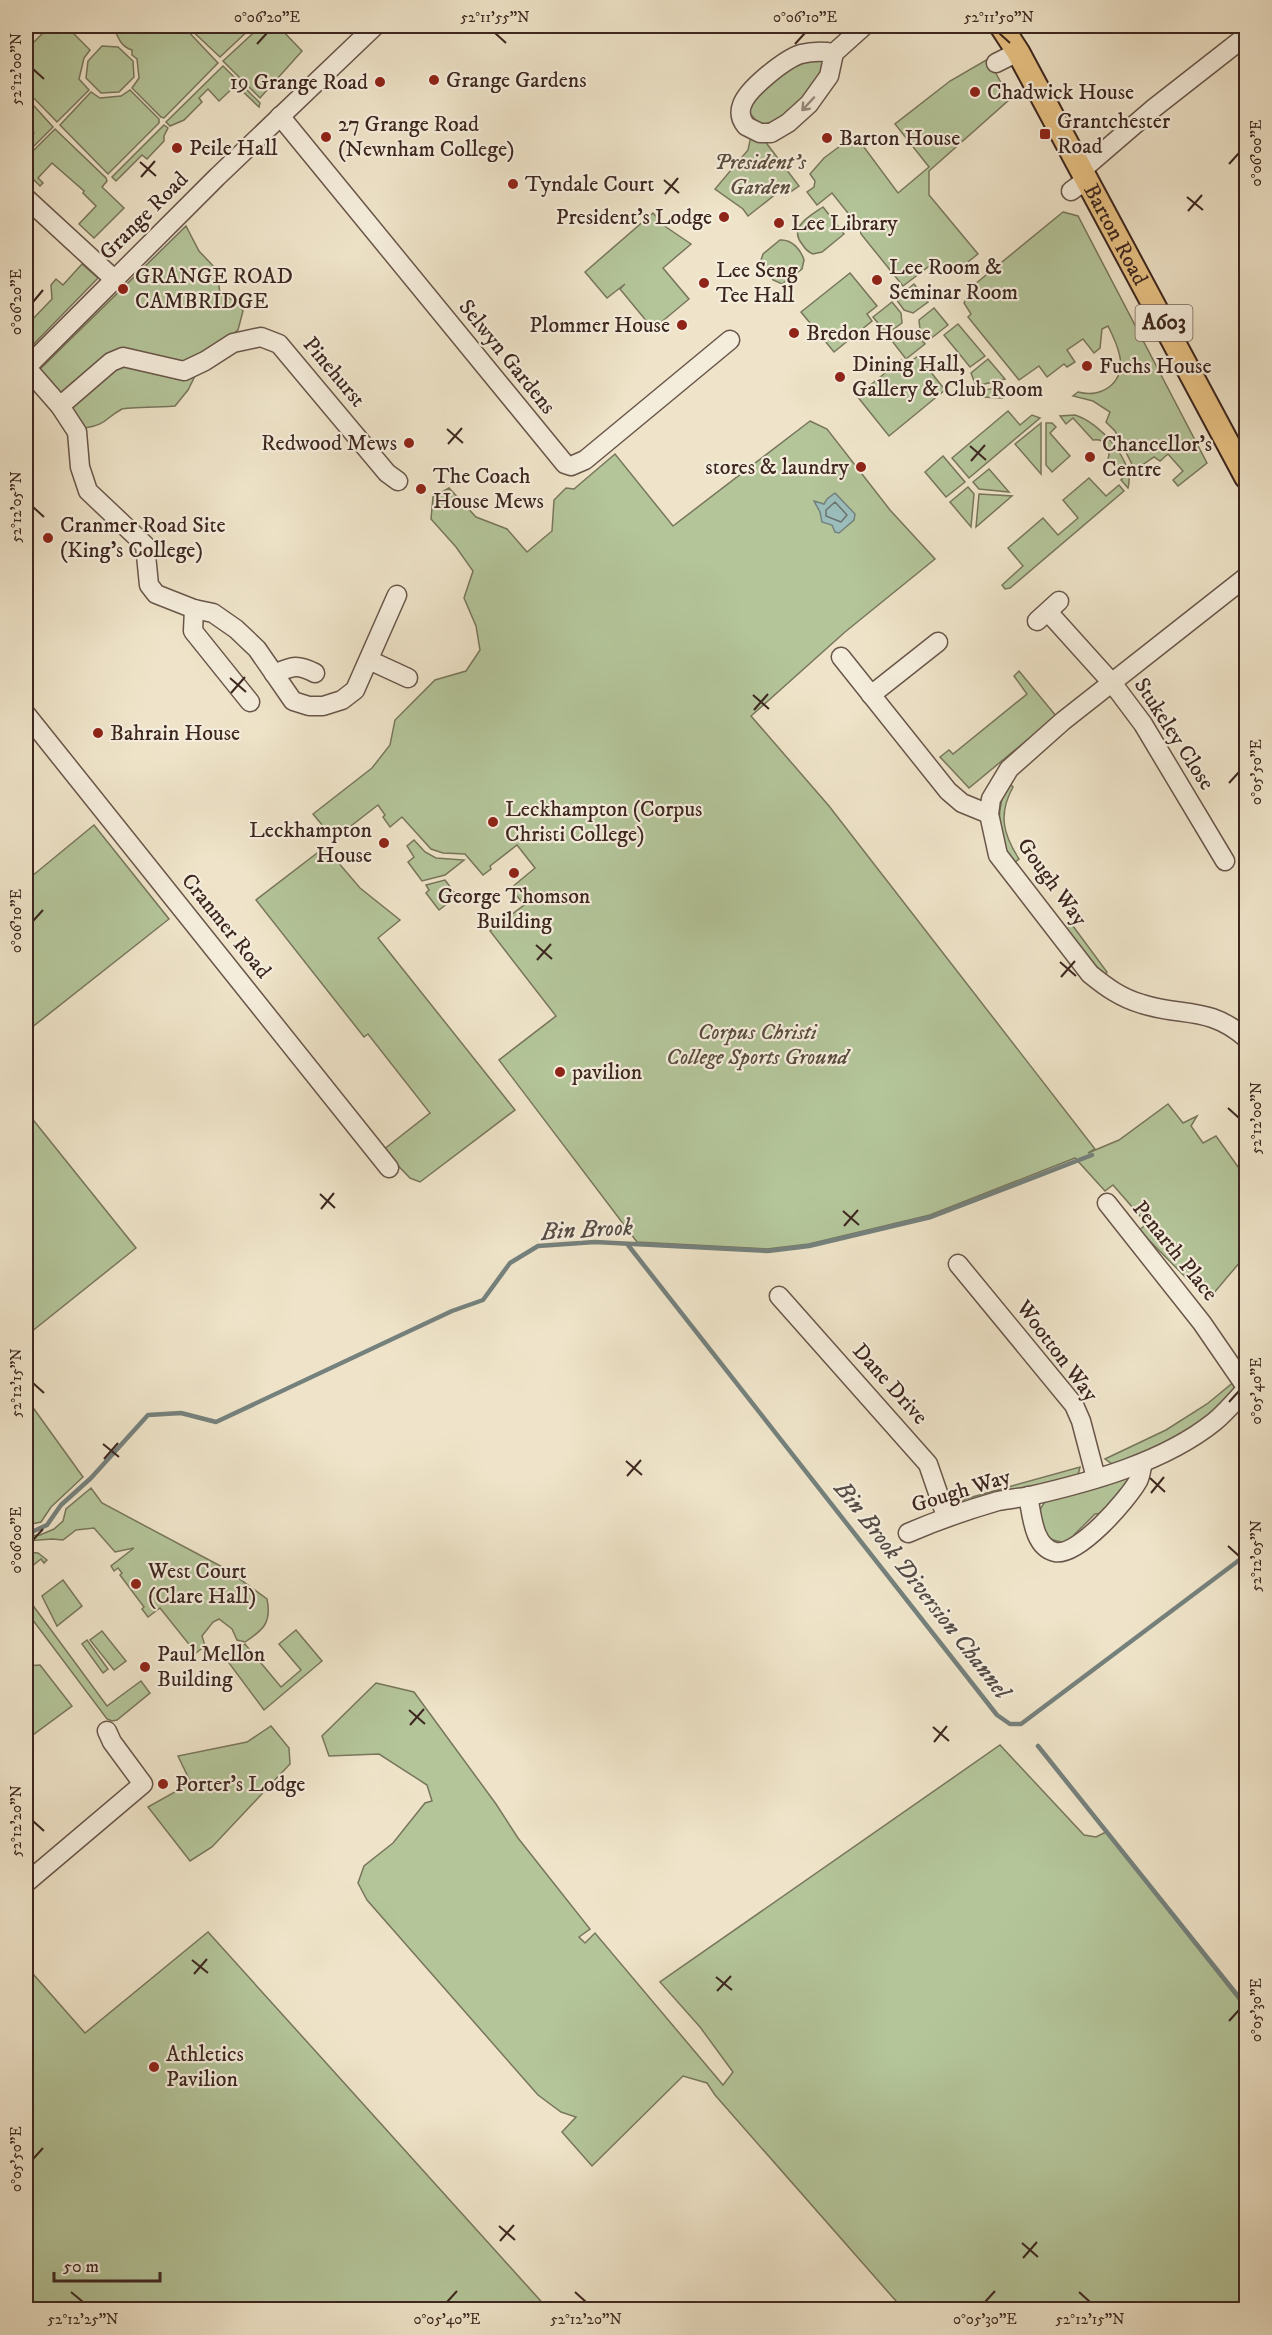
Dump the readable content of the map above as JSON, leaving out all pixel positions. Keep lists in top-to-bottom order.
{
  "streets": {
    "main road": ["Barton Road", "A603"],
    "street": [
      "Grange Road",
      "Selwyn Gardens",
      "Pinehurst",
      "Stukeley Close",
      "Gough Way",
      "Cranmer Road",
      "Penarth Place",
      "Wootton Way",
      "Dane Drive"
    ]
  },
  "crossings": [
    ["Grange Road", "Selwyn Gardens"],
    ["Gough Way", "Penarth Place"],
    ["Gough Way", "Wootton Way"],
    ["Gough Way", "Dane Drive"]
  ],
  "water": ["Bin Brook", "Bin Brook Diversion Channel"],
  "parks": ["President's Garden", "Corpus Christi College Sports Ground"],
  "places": {
    "other": [
      "Grange Gardens",
      "19 Grange Road",
      "Chadwick House",
      "27 Grange Road (Newnham College)",
      "Barton House",
      "Peile Hall",
      "Tyndale Court",
      "President's Lodge",
      "Lee Library",
      "Lee Room & Seminar Room",
      "Lee Seng Tee Hall",
      "GRANGE ROAD CAMBRIDGE",
      "Plommer House",
      "Bredon House",
      "Fuchs House",
      "Dining Hall, Gallery & Club Room",
      "Redwood Mews",
      "Chancellor's Centre",
      "stores & laundry",
      "The Coach House Mews",
      "Cranmer Road Site (King's College)",
      "Bahrain House",
      "Leckhampton (Corpus Christi College)",
      "Leckhampton House",
      "George Thomson Building",
      "pavilion",
      "West Court (Clare Hall)",
      "Paul Mellon Building",
      "Porter's Lodge",
      "Athletics Pavilion"
    ],
    "transit": ["Grantchester Road"]
  },
  "scale_bar": "50 m",
  "coordinates": [
    "0°06'20\"E",
    "52°11'55\"N",
    "0°06'10\"E",
    "52°11'50\"N",
    "52°12'00\"N",
    "0°06'00\"E",
    "52°12'05\"N",
    "0°05'50\"E",
    "52°12'15\"N",
    "0°05'40\"E",
    "52°12'20\"N",
    "0°05'30\"E",
    "52°12'25\"N"
  ]
}
